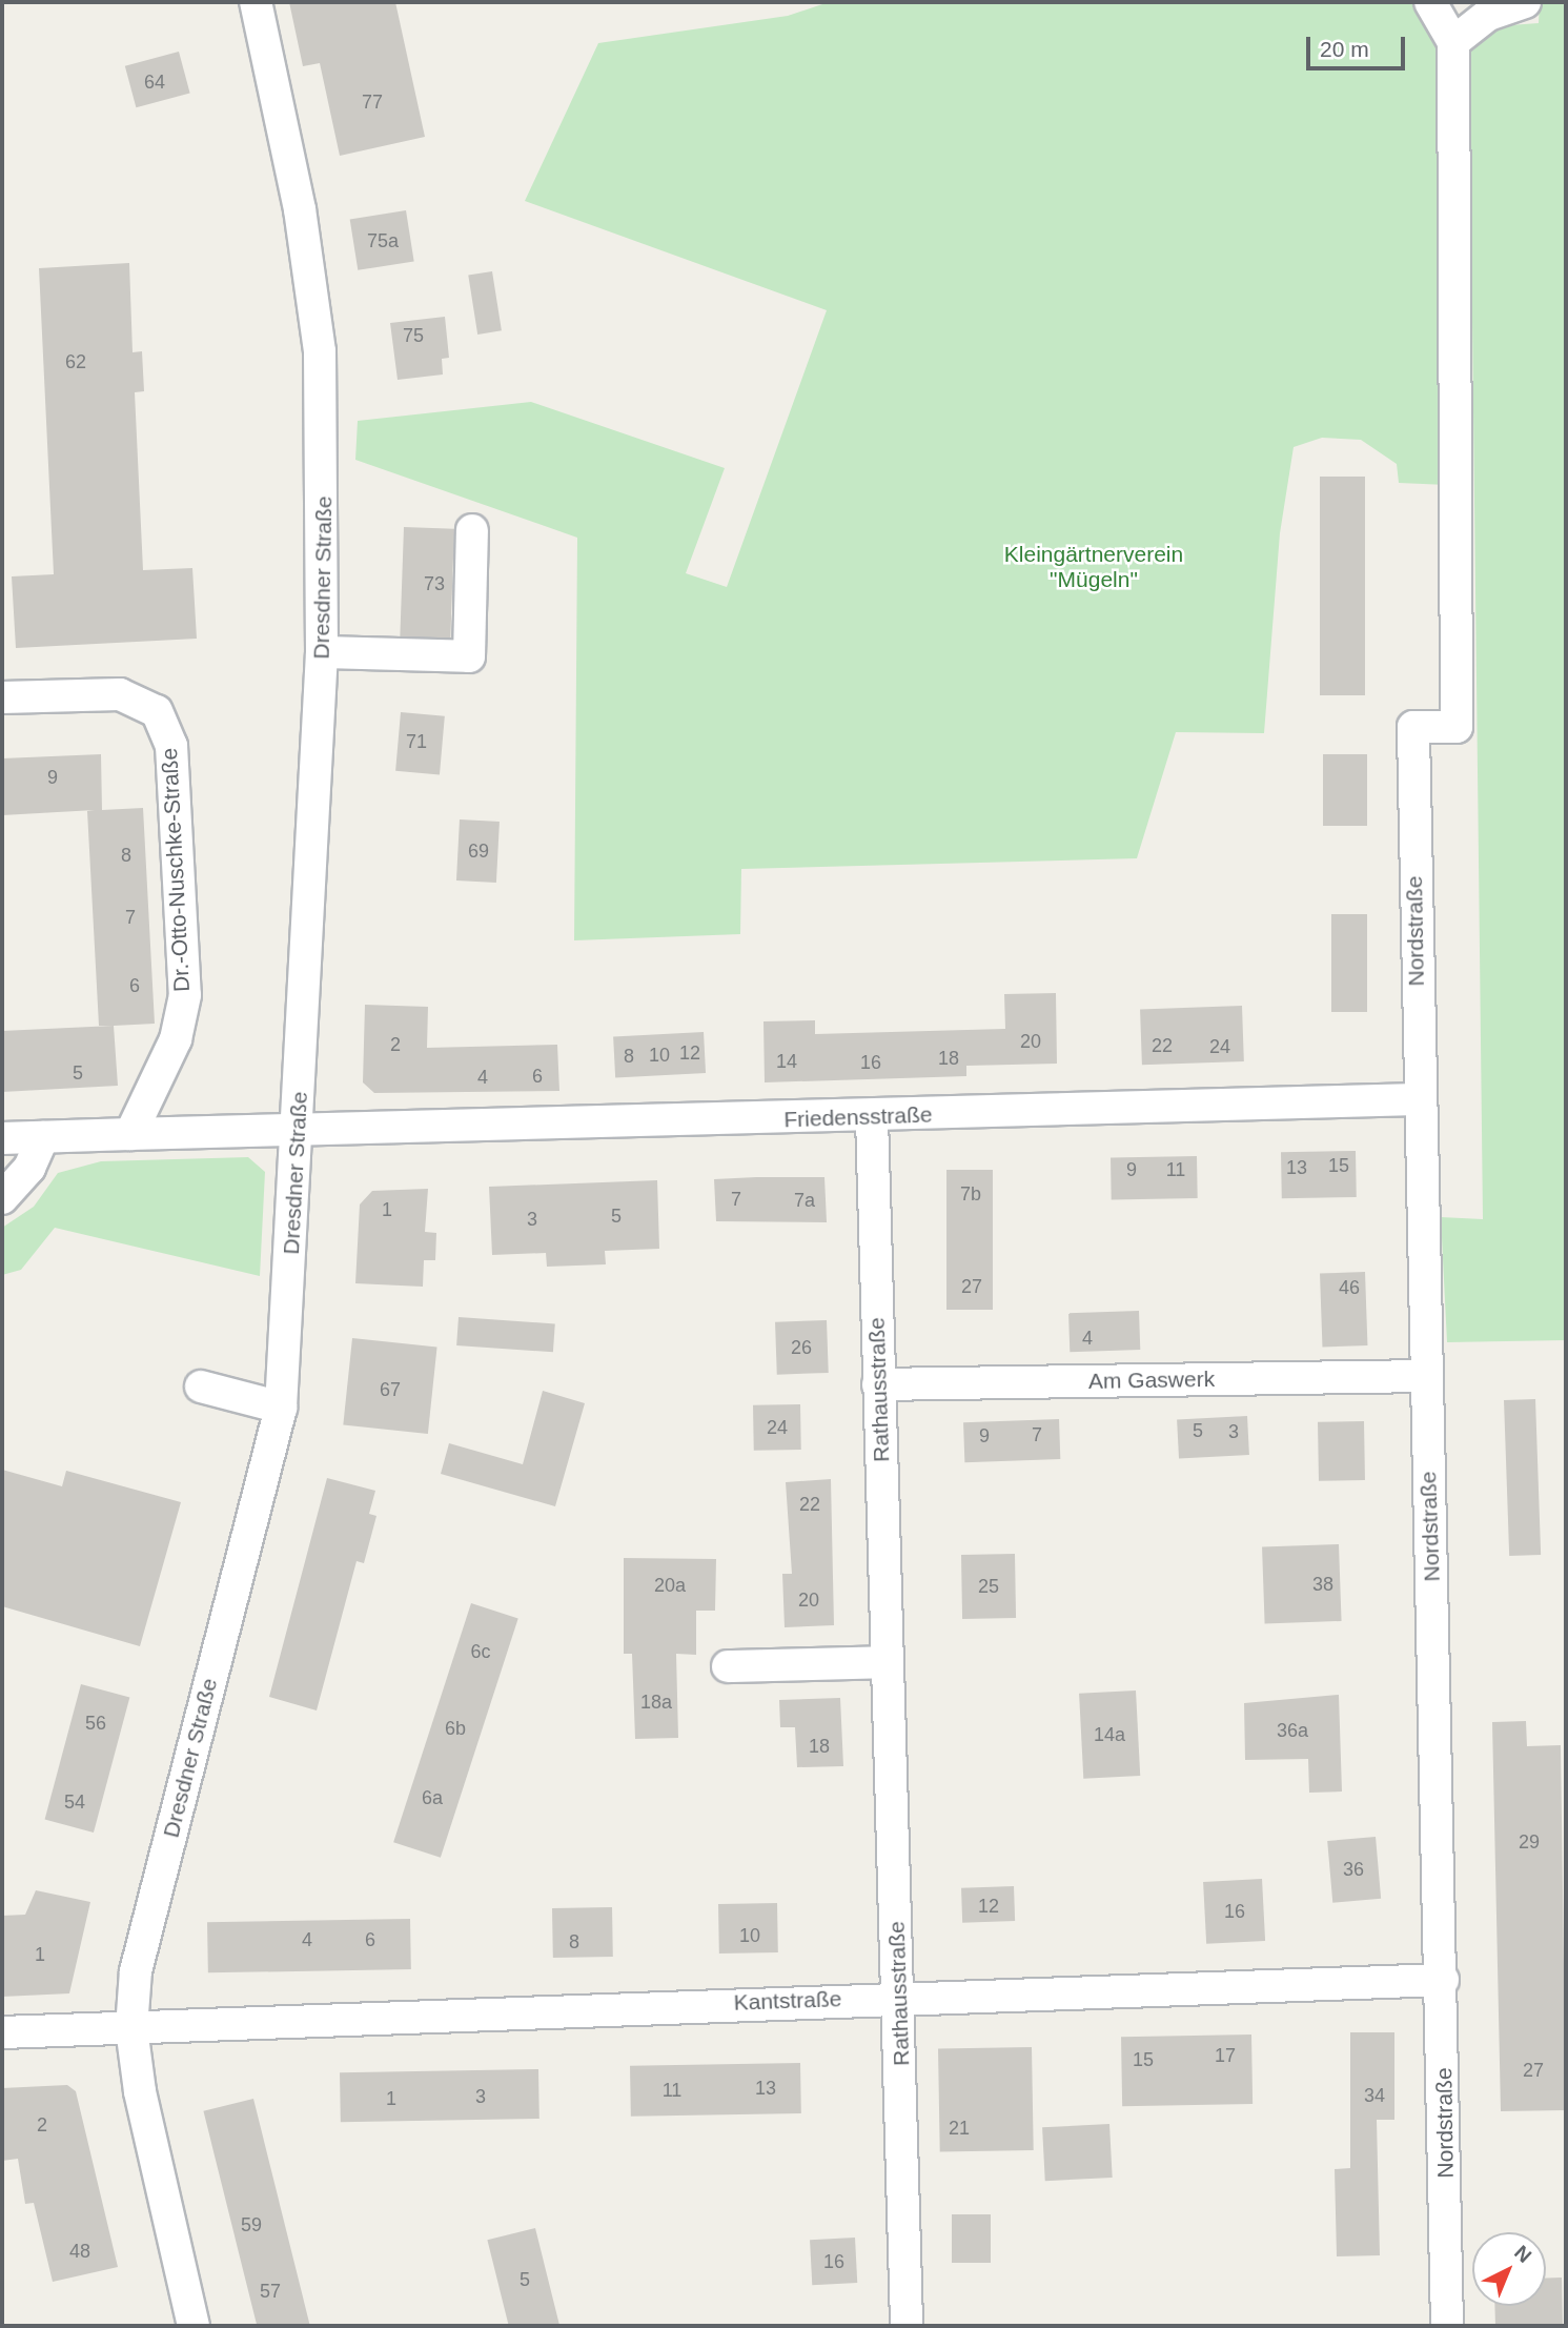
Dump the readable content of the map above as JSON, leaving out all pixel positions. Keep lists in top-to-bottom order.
{
  "streets": {
    "street": [
      "Dresdner Straße",
      "Dr.-Otto-Nuschke-Straße",
      "Nordstraße",
      "Friedensstraße",
      "Am Gaswerk",
      "Rathausstraße",
      "Kantstraße"
    ]
  },
  "crossings": [
    ["Dresdner Straße", "Friedensstraße"],
    ["Dresdner Straße", "Kantstraße"],
    ["Nordstraße", "Friedensstraße"],
    ["Nordstraße", "Am Gaswerk"],
    ["Nordstraße", "Kantstraße"],
    ["Friedensstraße", "Rathausstraße"],
    ["Am Gaswerk", "Rathausstraße"],
    ["Rathausstraße", "Kantstraße"]
  ],
  "parks": ["Kleingärtnerverein \"Mügeln\""],
  "house_numbers": [
    "64",
    "77",
    "75a",
    "75",
    "62",
    "73",
    "71",
    "9",
    "69",
    "8",
    "7",
    "6",
    "20",
    "2",
    "22",
    "24",
    "12",
    "10",
    "8",
    "18",
    "14",
    "16",
    "5",
    "6",
    "4",
    "15",
    "13",
    "9",
    "11",
    "7b",
    "7",
    "7a",
    "1",
    "5",
    "3",
    "27",
    "46",
    "4",
    "26",
    "67",
    "24",
    "5",
    "3",
    "7",
    "9",
    "22",
    "38",
    "20a",
    "25",
    "20",
    "6c",
    "18a",
    "56",
    "6b",
    "36a",
    "14a",
    "18",
    "6a",
    "54",
    "29",
    "36",
    "12",
    "16",
    "10",
    "4",
    "6",
    "8",
    "1",
    "17",
    "15",
    "27",
    "13",
    "11",
    "34",
    "3",
    "1",
    "2",
    "21",
    "59",
    "48",
    "16",
    "5",
    "57"
  ],
  "scale_bar": "20 m",
  "north": "top right"
}
